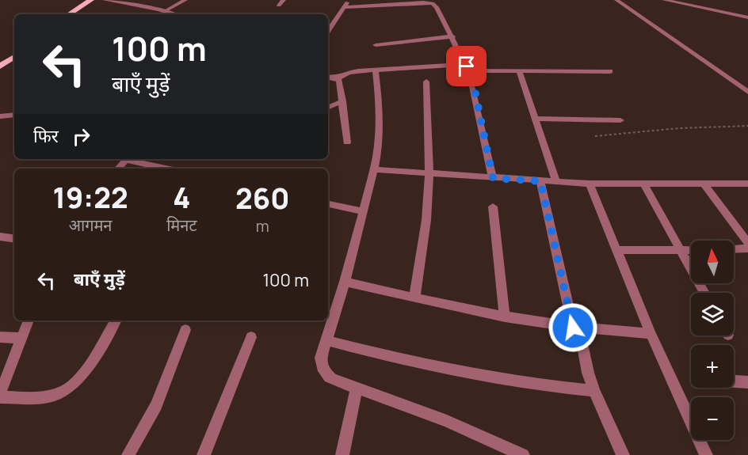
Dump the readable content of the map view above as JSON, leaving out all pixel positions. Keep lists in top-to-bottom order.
{
  "north": "top",
  "page": {
    "turn": ["100 m", "बाएँ मुड़ें"],
    "then": "फिर",
    "eta": [
      "19:22",
      "आगमन",
      "4",
      "मिनट",
      "260",
      "m"
    ],
    "map_buttons": ["+", "−"],
    "list": [
      {
        "name": "बाएँ मुड़ें",
        "value": "100 m"
      }
    ]
  }
}
